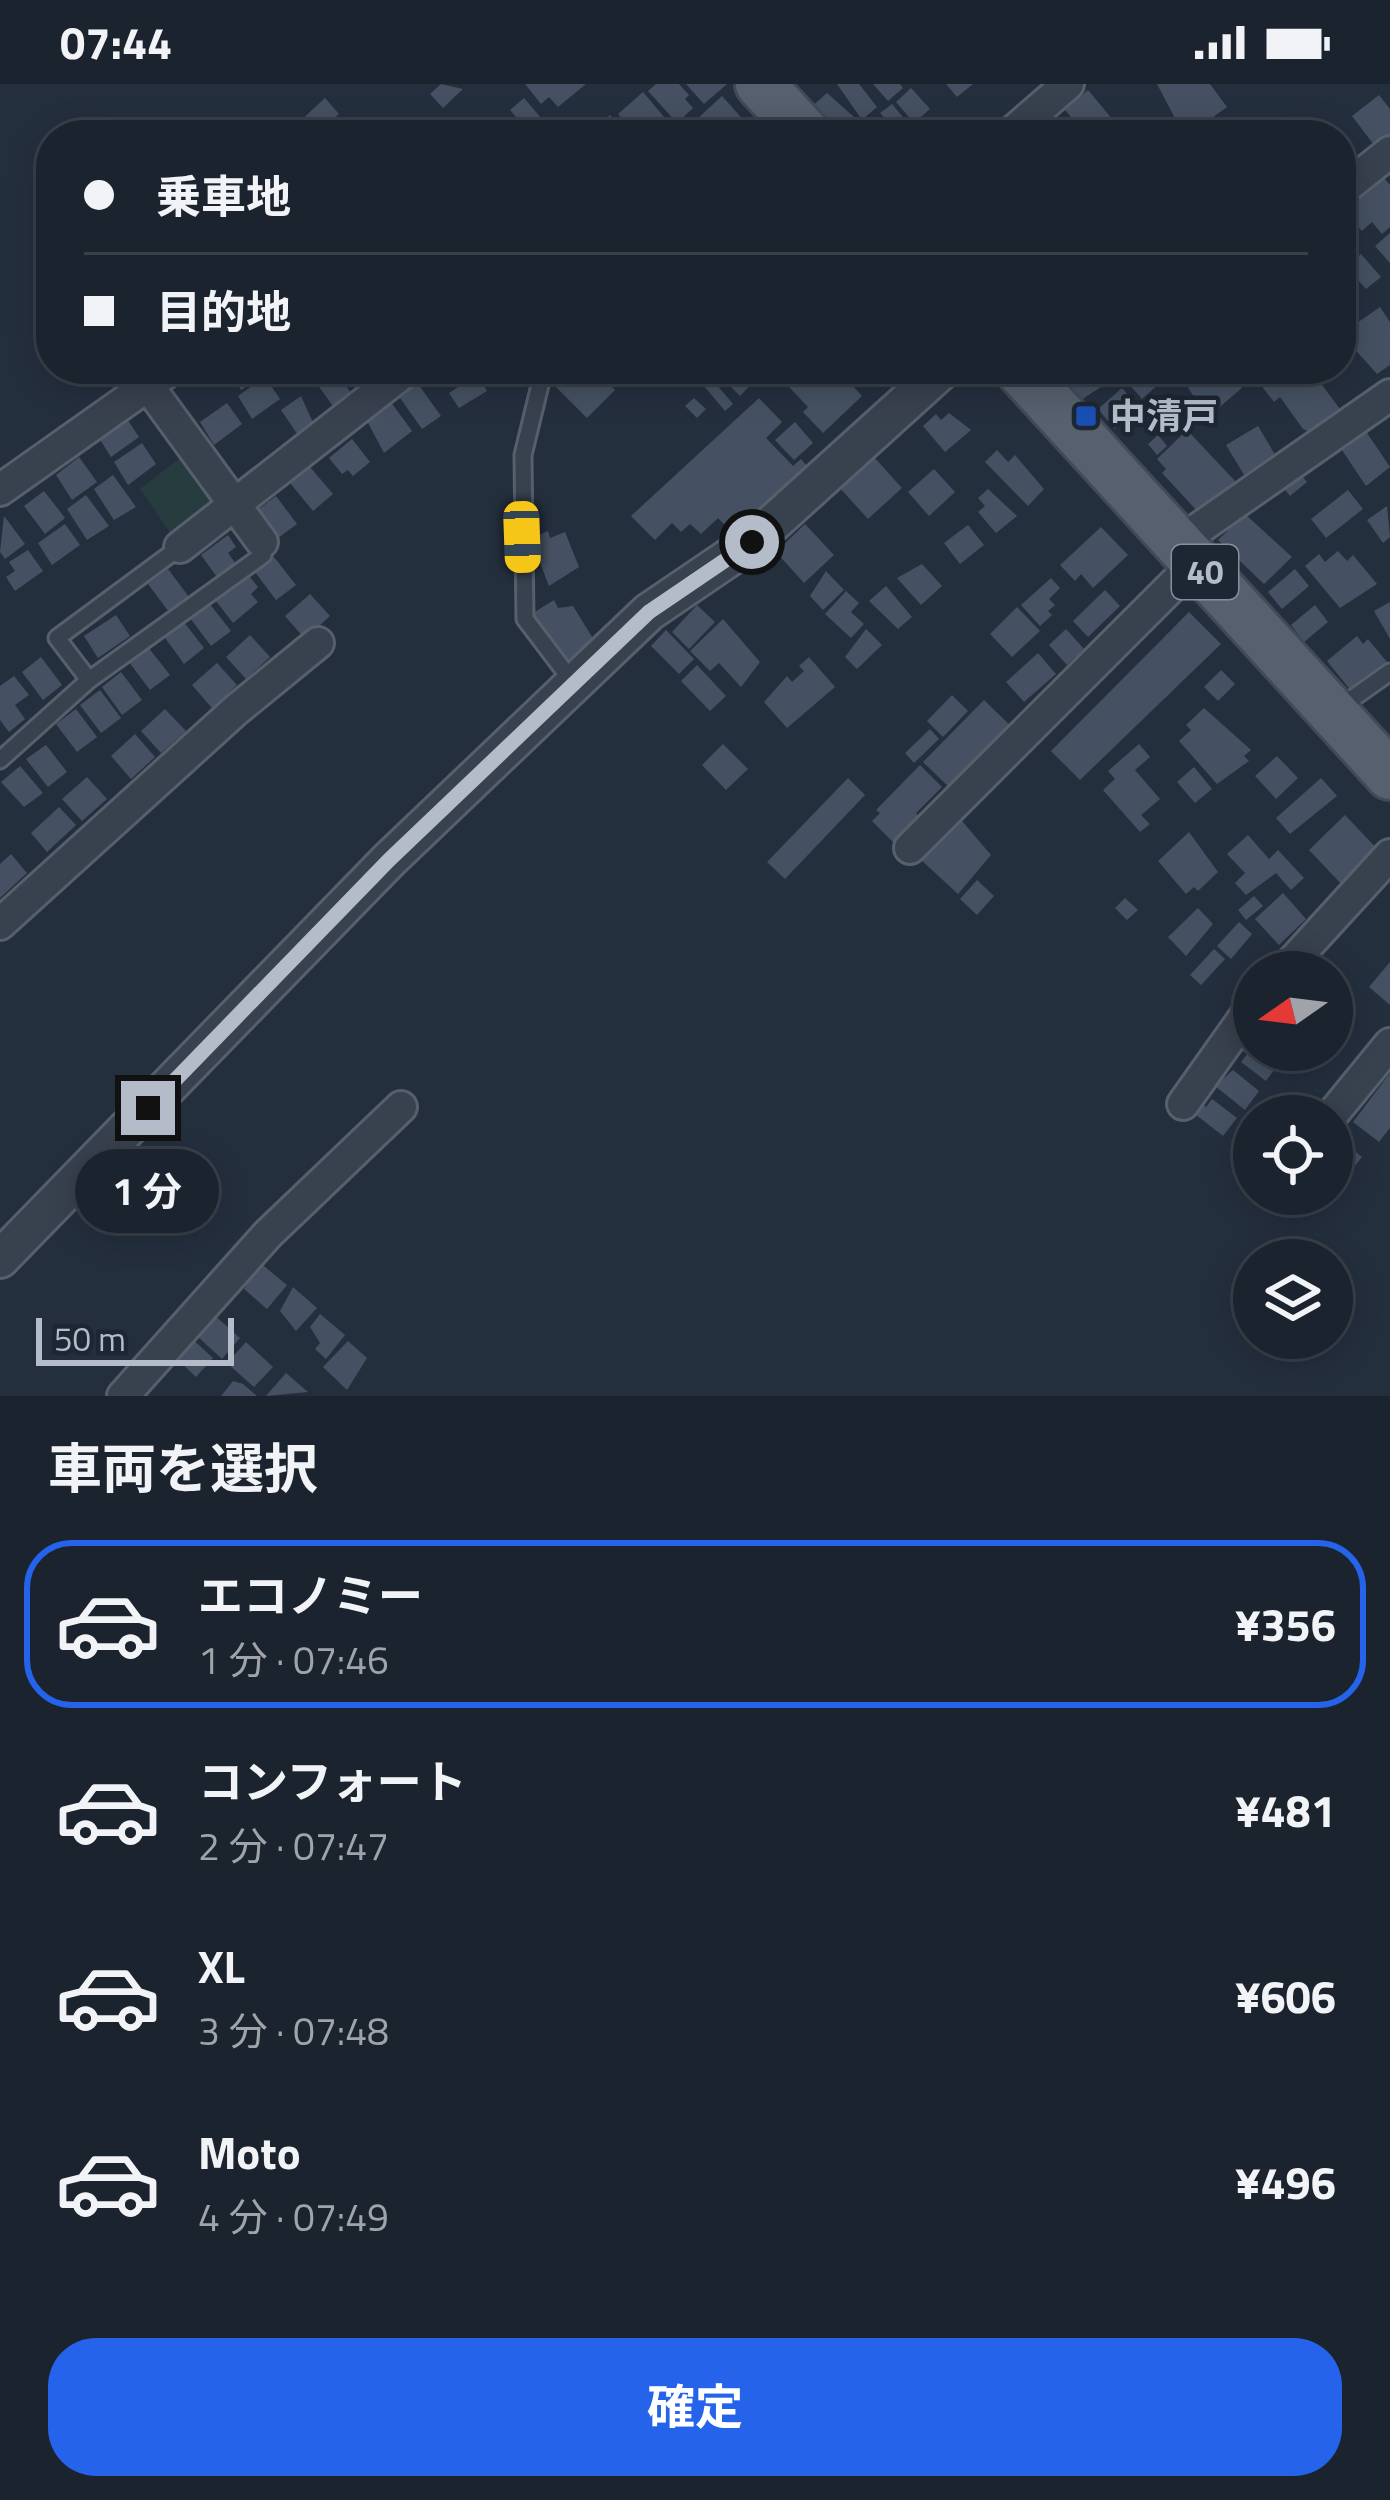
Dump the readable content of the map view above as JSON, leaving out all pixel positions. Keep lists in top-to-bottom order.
{
  "streets": {
    "main road": ["40"]
  },
  "places": {
    "transit": ["中清戸"]
  },
  "scale_bar": "50 m",
  "north": "left",
  "page": {
    "status": "07:44",
    "banner": ["乗車地", "目的地"],
    "bubble": "1 分",
    "scale": "50 m",
    "heading": "車両を選択",
    "list": [
      {
        "name": "エコノミー",
        "note": "1 分 · 07:46",
        "value": "¥356"
      },
      {
        "name": "コンフォート",
        "note": "2 分 · 07:47",
        "value": "¥481"
      },
      {
        "name": "XL",
        "note": "3 分 · 07:48",
        "value": "¥606"
      },
      {
        "name": "Moto",
        "note": "4 分 · 07:49",
        "value": "¥496"
      }
    ],
    "buttons": "確定"
  }
}
